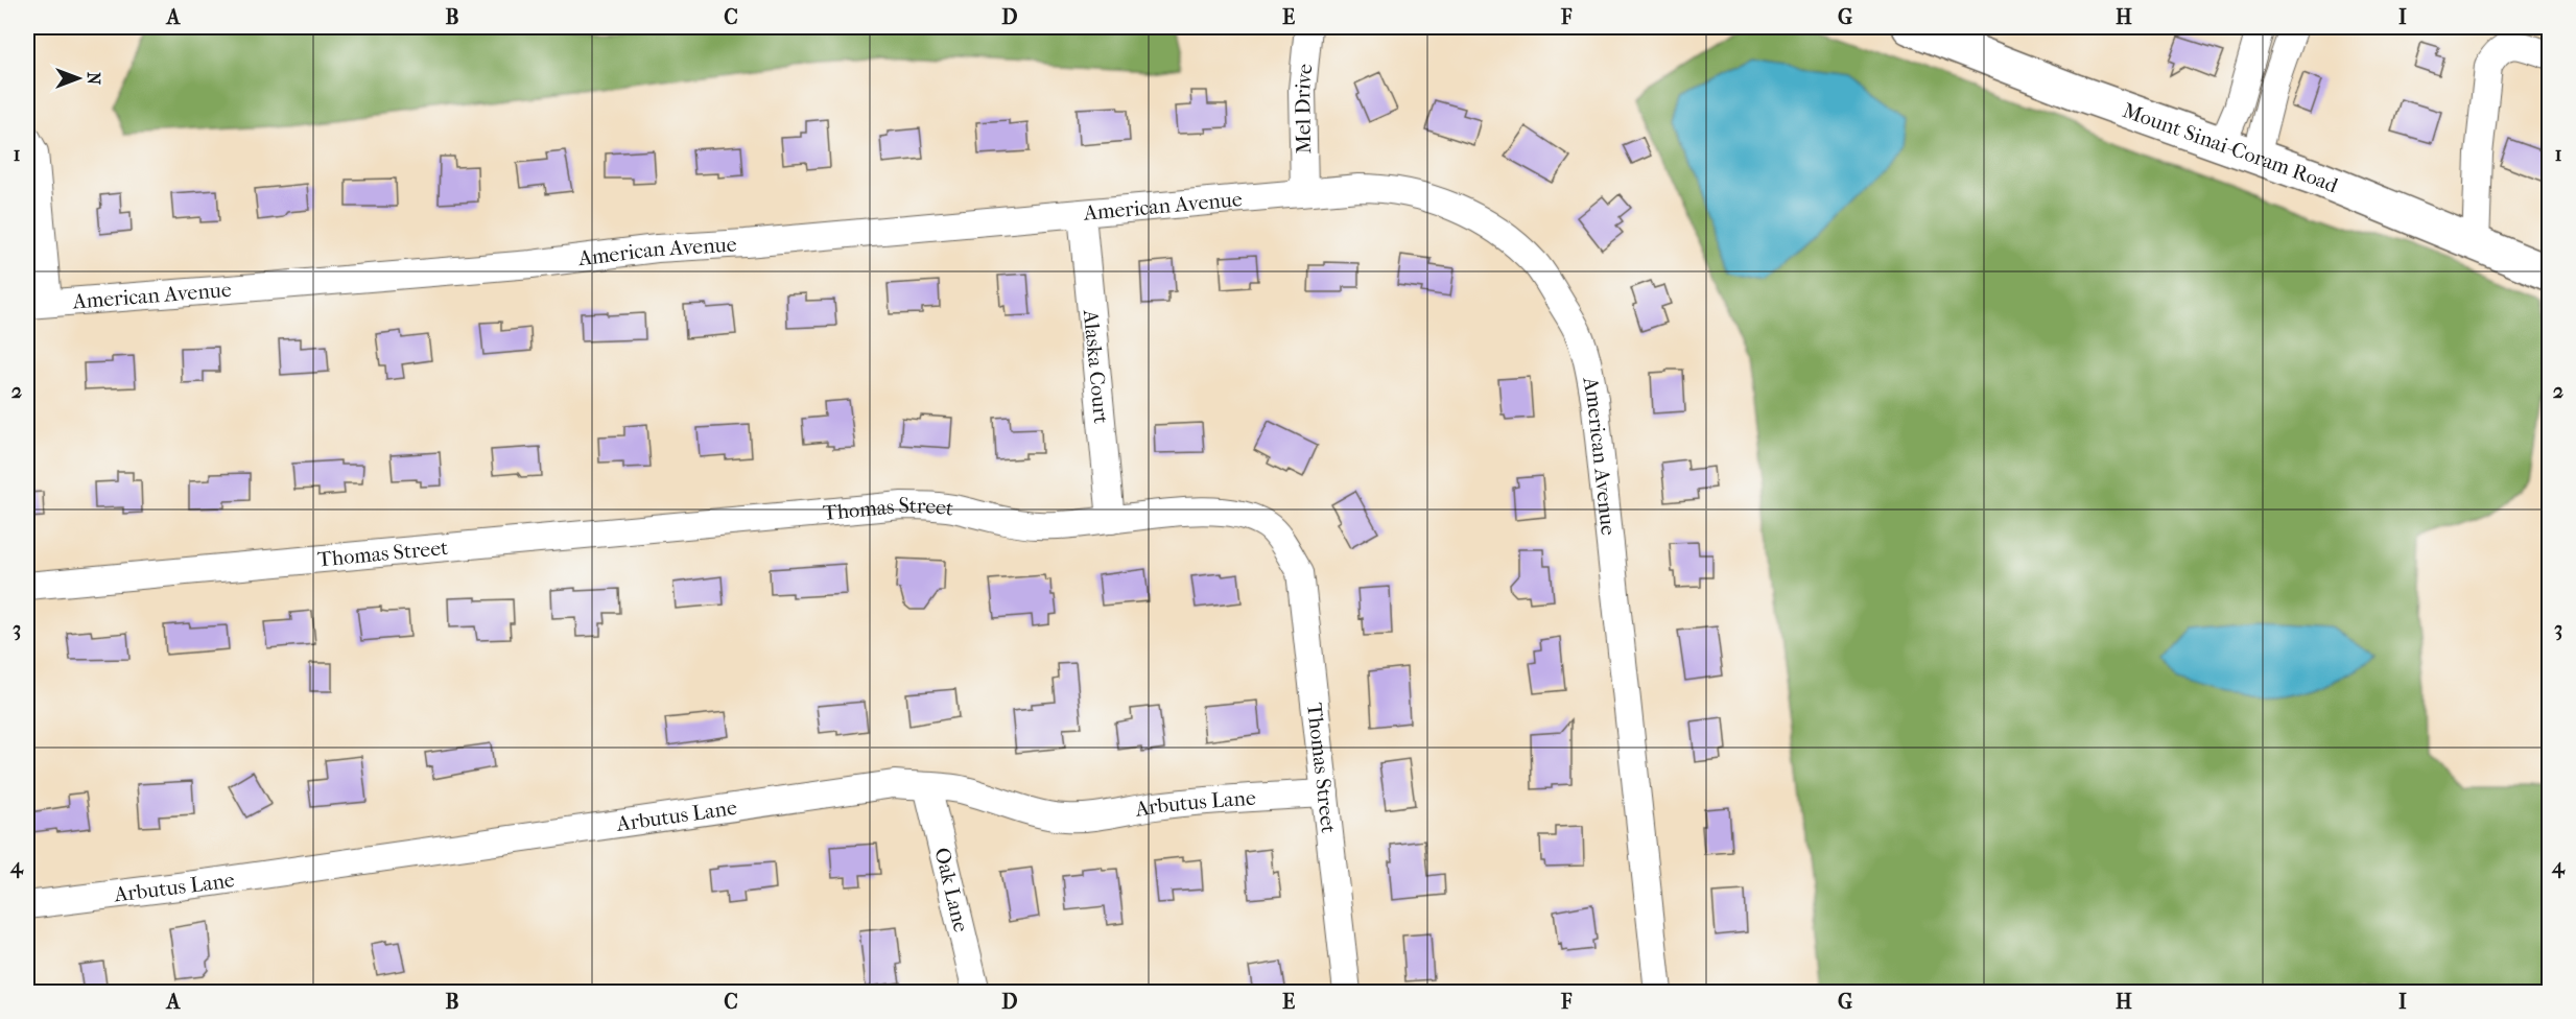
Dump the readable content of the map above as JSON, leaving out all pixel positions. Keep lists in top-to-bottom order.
{
  "streets": {
    "main road": ["Mount Sinai-Coram Road"],
    "street": [
      "Mel Drive",
      "American Avenue",
      "Alaska Court",
      "Thomas Street",
      "Arbutus Lane",
      "Oak Lane"
    ]
  },
  "crossings": [
    ["Mel Drive", "American Avenue"],
    ["American Avenue", "Alaska Court"],
    ["Alaska Court", "Thomas Street"],
    ["Thomas Street", "Arbutus Lane"],
    ["Arbutus Lane", "Oak Lane"]
  ],
  "north": "right",
  "grid": {
    "columns": [
      "A",
      "B",
      "C",
      "D",
      "E",
      "F",
      "G",
      "H",
      "I"
    ],
    "rows": [
      "1",
      "2",
      "3",
      "4"
    ]
  }
}
